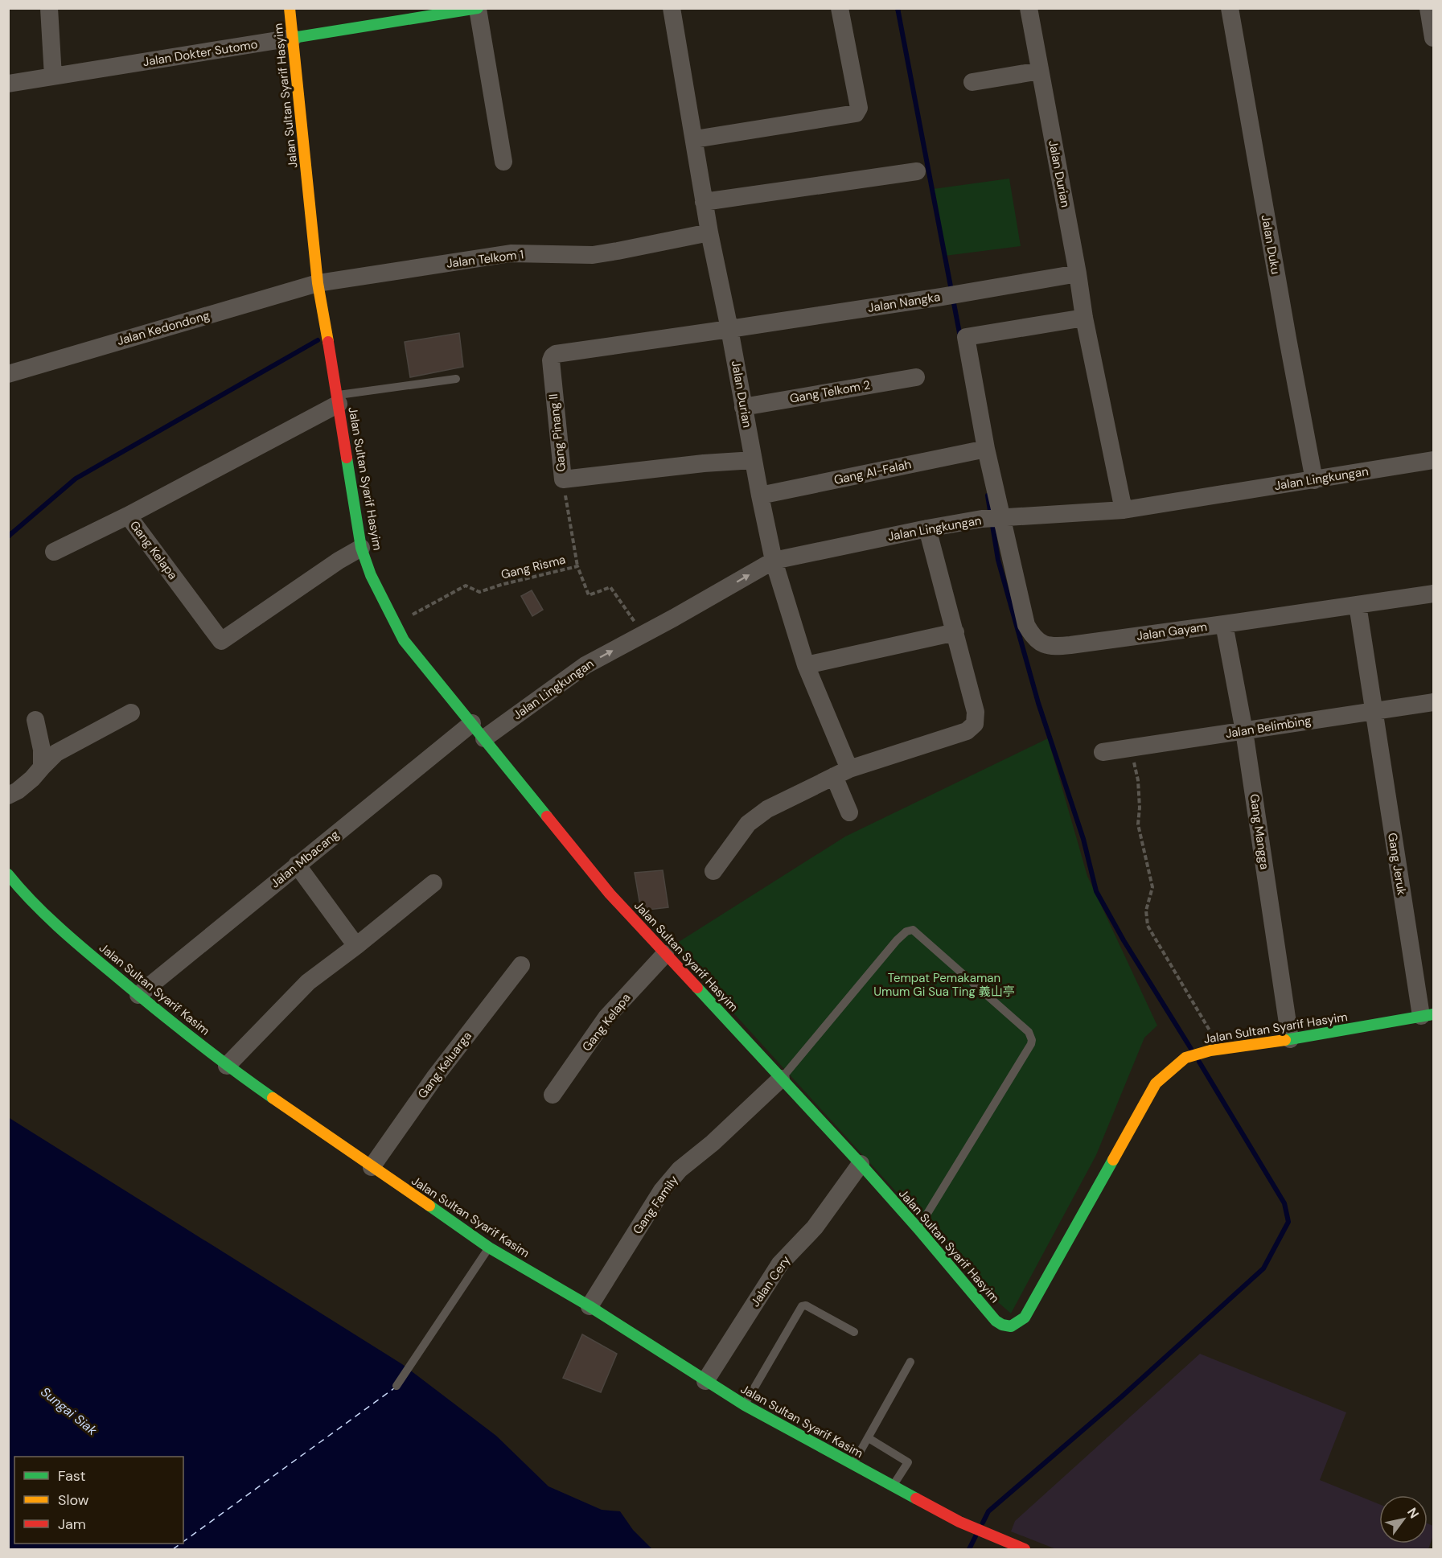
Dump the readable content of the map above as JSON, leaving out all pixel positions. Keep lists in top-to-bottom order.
{
  "streets": {
    "street": [
      "Jalan Dokter Sutomo",
      "Jalan Sultan Syarif Hasyim",
      "Jalan Durian",
      "Jalan Duku",
      "Jalan Telkom 1",
      "Jalan Nangka",
      "Jalan Kedondong",
      "Gang Telkom 2",
      "Gang Pinang II",
      "Gang Al-Falah",
      "Jalan Lingkungan",
      "Gang Kelapa",
      "Jalan Gayam",
      "Jalan Belimbing",
      "Gang Mangga",
      "Jalan Mbacang",
      "Gang Jeruk",
      "Jalan Sultan Syarif Kasim",
      "Gang Keluarga",
      "Gang Family",
      "Jalan Cery"
    ],
    "path": ["Gang Risma"]
  },
  "crossings": [
    ["Jalan Dokter Sutomo", "Jalan Sultan Syarif Hasyim"],
    ["Jalan Sultan Syarif Hasyim", "Jalan Telkom 1"],
    ["Jalan Sultan Syarif Hasyim", "Jalan Kedondong"],
    ["Jalan Sultan Syarif Hasyim", "Jalan Lingkungan"],
    ["Jalan Sultan Syarif Hasyim", "Gang Kelapa"],
    ["Jalan Sultan Syarif Hasyim", "Gang Risma"],
    ["Jalan Sultan Syarif Hasyim", "Gang Mangga"],
    ["Jalan Sultan Syarif Hasyim", "Jalan Mbacang"],
    ["Jalan Sultan Syarif Hasyim", "Gang Jeruk"],
    ["Jalan Sultan Syarif Hasyim", "Gang Family"],
    ["Jalan Sultan Syarif Hasyim", "Jalan Cery"],
    ["Jalan Durian", "Jalan Telkom 1"],
    ["Jalan Durian", "Jalan Nangka"],
    ["Jalan Durian", "Gang Telkom 2"],
    ["Jalan Durian", "Gang Pinang II"],
    ["Jalan Durian", "Gang Al-Falah"],
    ["Jalan Durian", "Jalan Lingkungan"],
    ["Jalan Durian", "Jalan Gayam"],
    ["Jalan Duku", "Jalan Lingkungan"],
    ["Jalan Telkom 1", "Jalan Kedondong"],
    ["Jalan Nangka", "Gang Pinang II"],
    ["Gang Al-Falah", "Jalan Gayam"],
    ["Jalan Lingkungan", "Gang Risma"],
    ["Jalan Lingkungan", "Jalan Gayam"],
    ["Jalan Gayam", "Gang Mangga"],
    ["Jalan Gayam", "Gang Jeruk"],
    ["Jalan Belimbing", "Gang Mangga"],
    ["Jalan Belimbing", "Gang Jeruk"],
    ["Jalan Mbacang", "Jalan Sultan Syarif Kasim"],
    ["Jalan Sultan Syarif Kasim", "Gang Keluarga"],
    ["Jalan Sultan Syarif Kasim", "Gang Family"],
    ["Jalan Sultan Syarif Kasim", "Jalan Cery"]
  ],
  "water": ["Sungai Siak"],
  "parks": ["Tempat Pemakaman Umum Gi Sua Ting 義山亭"],
  "legend": ["Fast", "Slow", "Jam"],
  "north": "top right"
}
